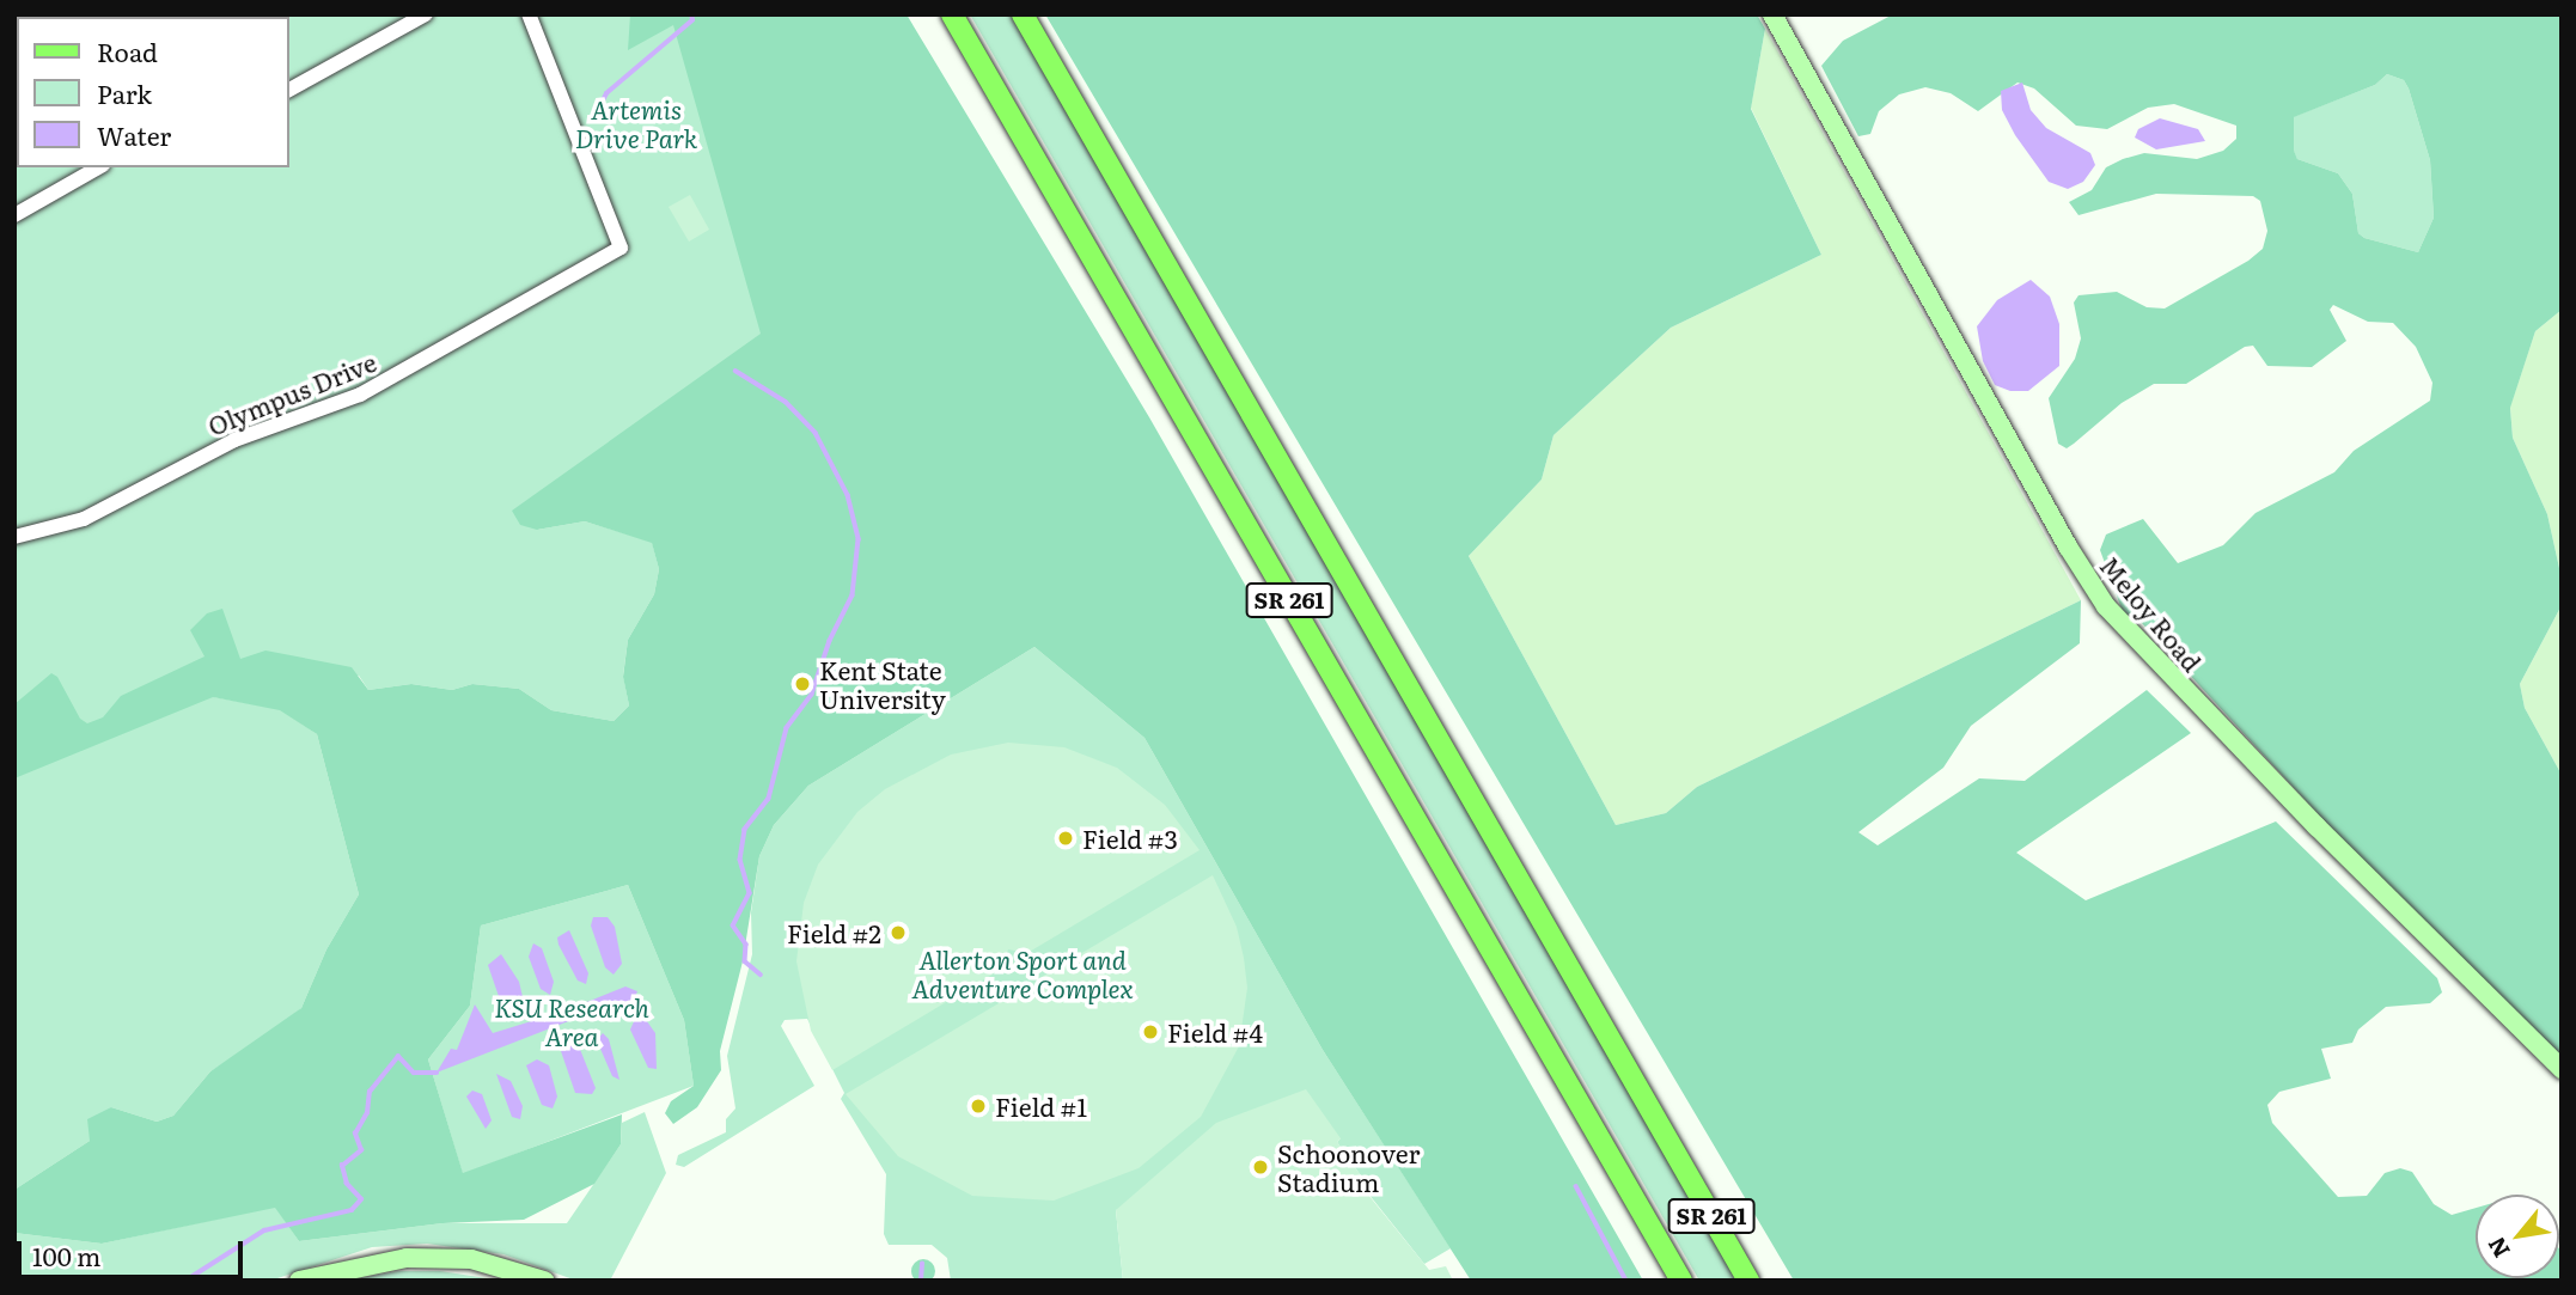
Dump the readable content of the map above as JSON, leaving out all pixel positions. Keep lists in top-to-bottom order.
{
  "streets": {
    "main road": ["SR 261"],
    "street": ["Olympus Drive", "Meloy Road"]
  },
  "parks": ["Artemis Drive Park", "Allerton Sport and Adventure Complex", "KSU Research Area"],
  "places": [
    "Kent State University",
    "Field #3",
    "Field #2",
    "Field #4",
    "Field #1",
    "Schoonover Stadium"
  ],
  "legend": ["Road", "Park", "Water"],
  "scale_bar": "100 m",
  "north": "bottom left"
}
